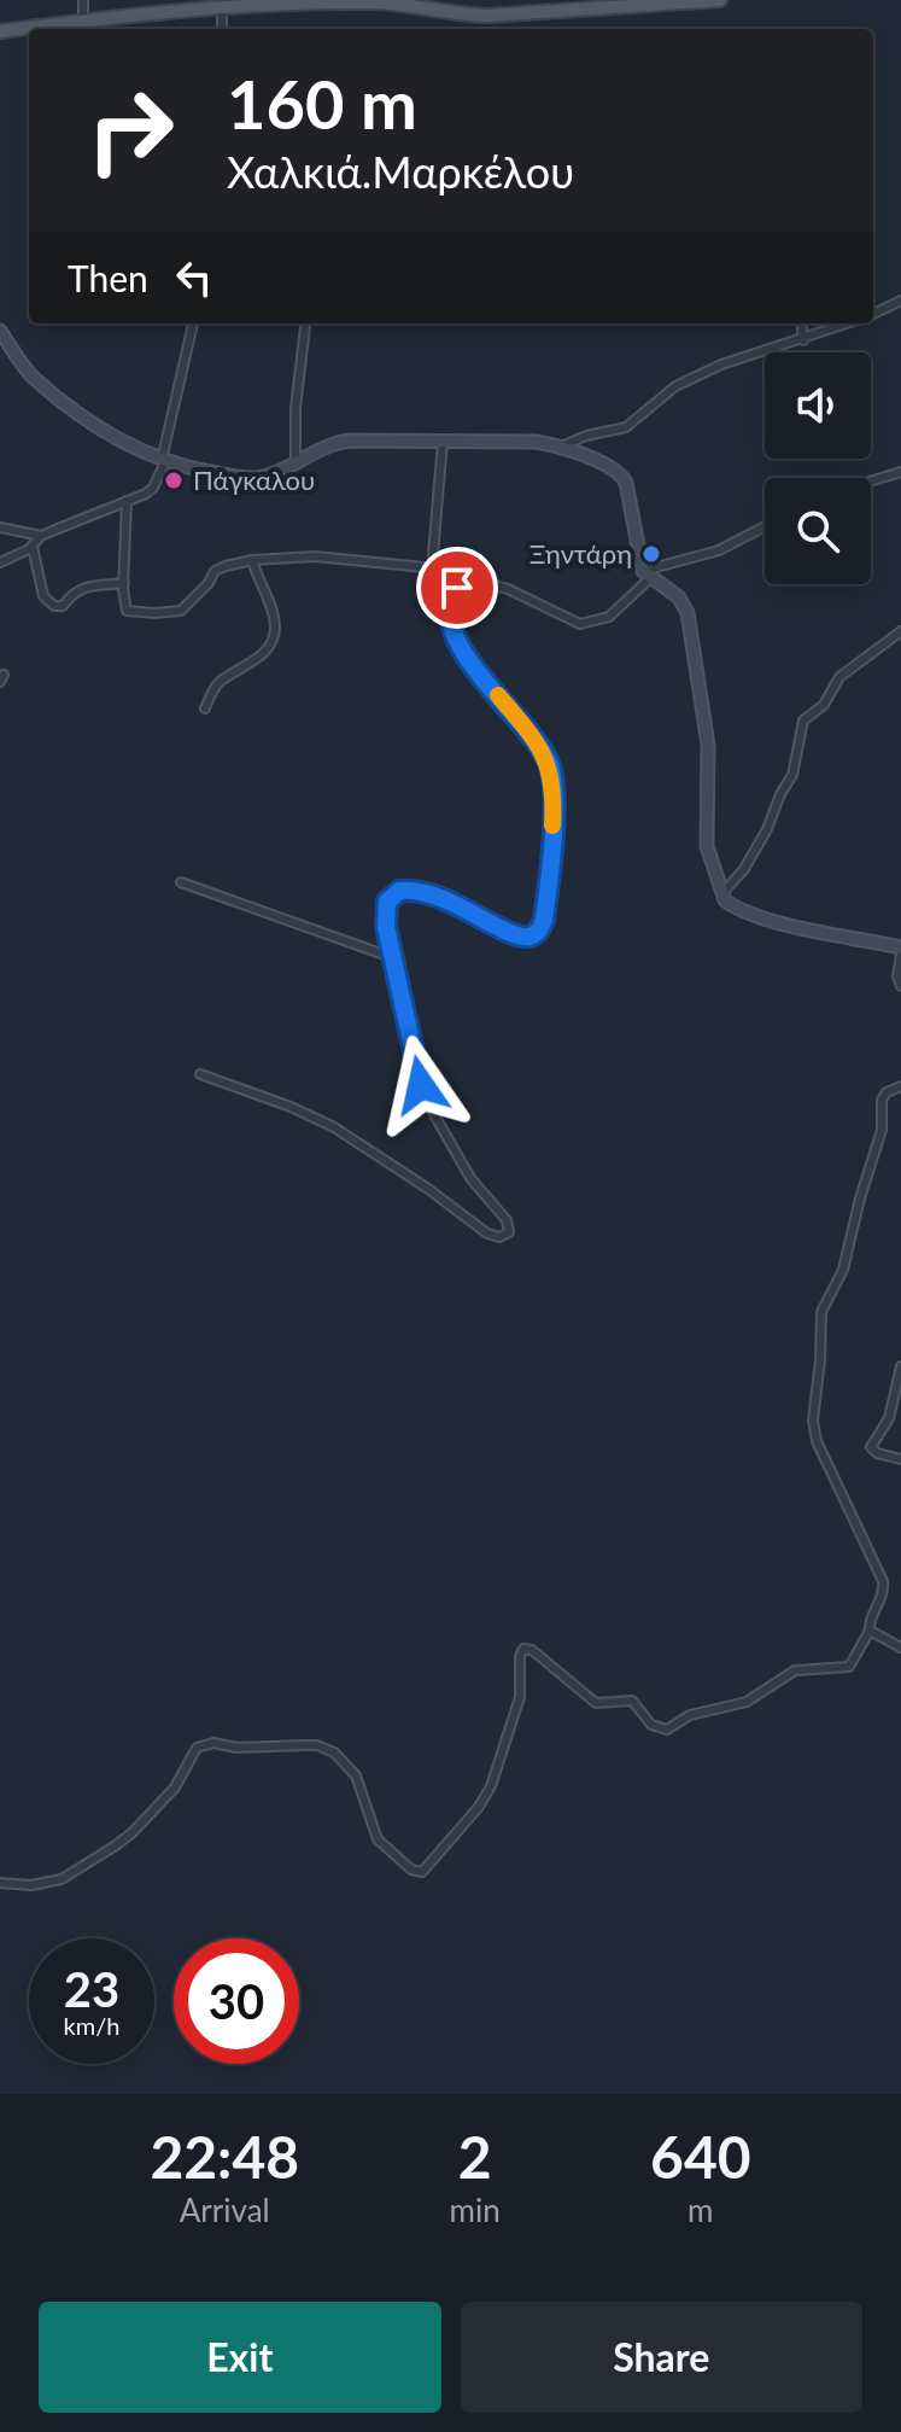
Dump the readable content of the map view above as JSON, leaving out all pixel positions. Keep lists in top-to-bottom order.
{
  "places": ["Πάγκαλου", "Ξηντάρη"],
  "page": {
    "turn": ["160 m", "Χαλκιά.Μαρκέλου"],
    "then": "Then",
    "speed": "23 km/h",
    "limit": "30",
    "eta": [
      "22:48",
      "Arrival",
      "2",
      "min",
      "640",
      "m"
    ],
    "buttons": ["Exit", "Share"]
  }
}
